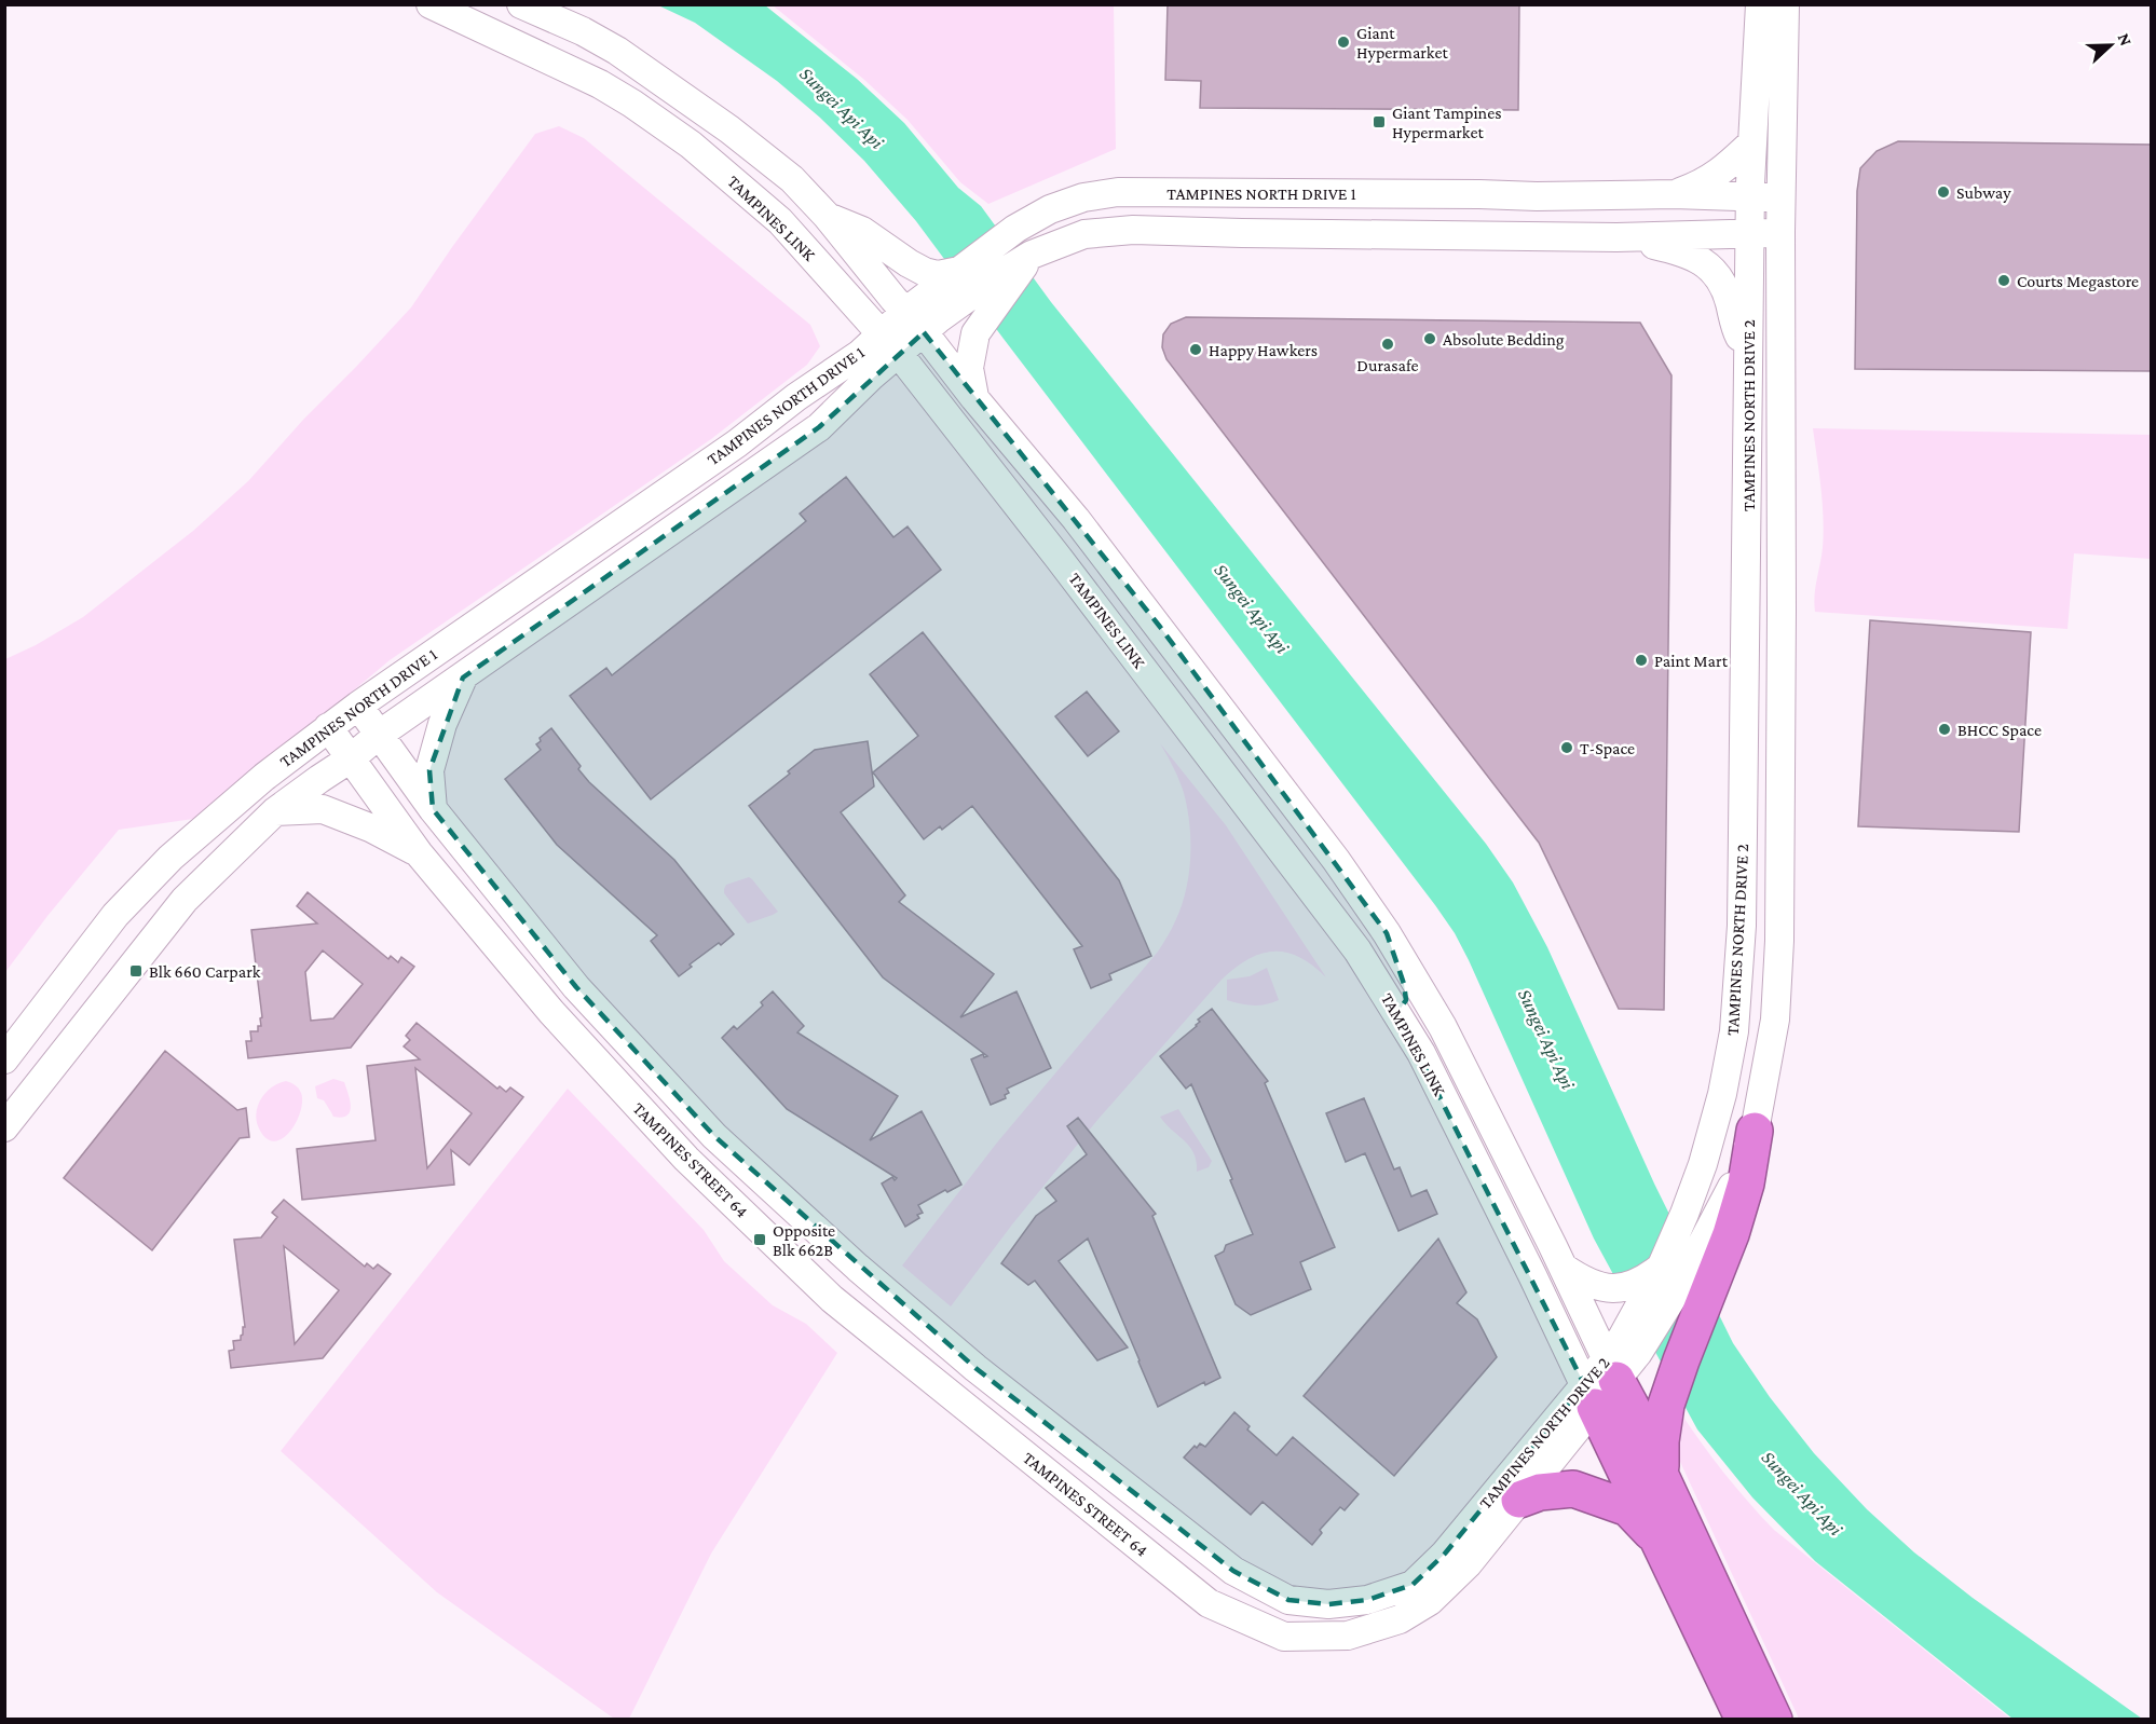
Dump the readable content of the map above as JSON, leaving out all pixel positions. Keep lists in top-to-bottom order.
{
  "streets": {
    "street": [
      "TAMPINES NORTH DRIVE 1",
      "TAMPINES LINK",
      "TAMPINES NORTH DRIVE 2",
      "TAMPINES STREET 64"
    ]
  },
  "crossings": [
    ["TAMPINES NORTH DRIVE 1", "TAMPINES LINK"],
    ["TAMPINES NORTH DRIVE 1", "TAMPINES NORTH DRIVE 2"],
    ["TAMPINES NORTH DRIVE 1", "TAMPINES STREET 64"],
    ["TAMPINES LINK", "TAMPINES NORTH DRIVE 2"],
    ["TAMPINES NORTH DRIVE 2", "TAMPINES STREET 64"]
  ],
  "water": ["Sungei Api Api"],
  "places": {
    "other": [
      "Giant Hypermarket",
      "Subway",
      "Courts Megastore",
      "Absolute Bedding",
      "Durasafe",
      "Happy Hawkers",
      "Paint Mart",
      "BHCC Space",
      "T-Space"
    ],
    "transit": ["Giant Tampines Hypermarket", "Blk 660 Carpark", "Opposite Blk 662B"]
  },
  "north": "right"
}
